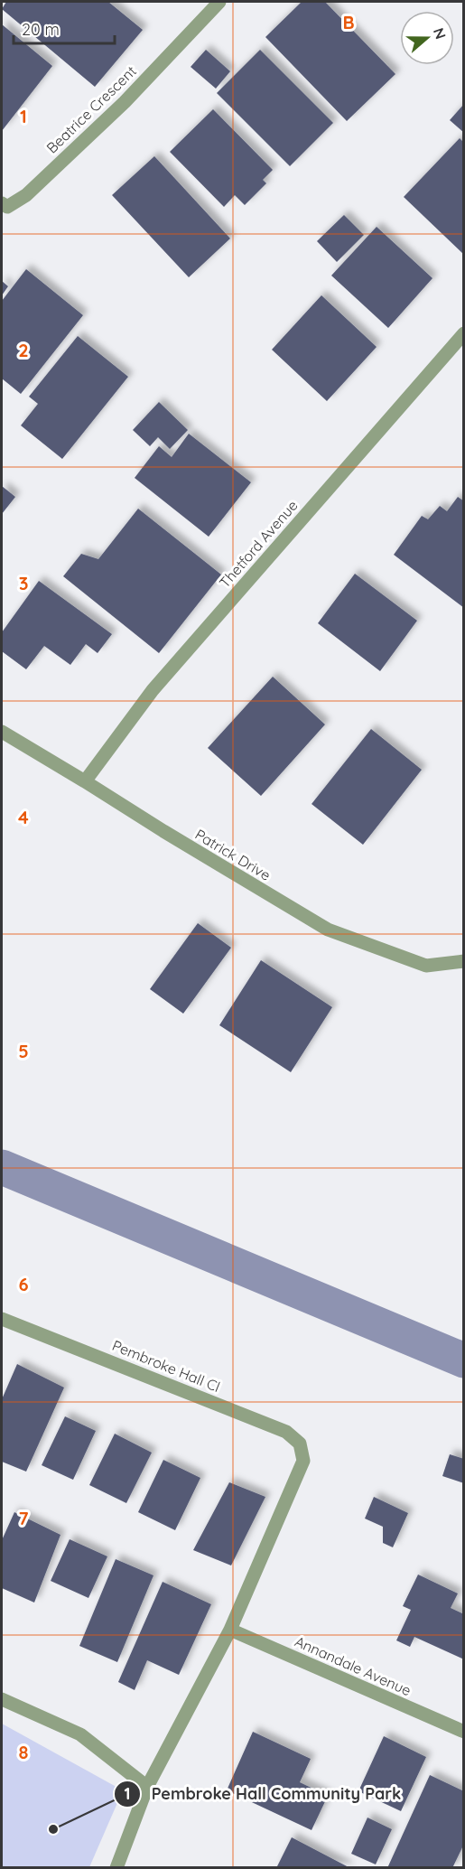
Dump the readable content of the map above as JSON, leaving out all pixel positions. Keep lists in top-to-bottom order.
{
  "streets": {
    "street": [
      "Beatrice Crescent",
      "Thetford Avenue",
      "Patrick Drive",
      "Pembroke Hall Cl",
      "Annandale Avenue"
    ]
  },
  "crossings": [
    ["Thetford Avenue", "Patrick Drive"],
    ["Pembroke Hall Cl", "Annandale Avenue"]
  ],
  "places": ["Pembroke Hall Community Park"],
  "scale_bar": "20 m",
  "north": "right",
  "grid": {
    "columns": ["B"],
    "rows": [
      "1",
      "2",
      "3",
      "4",
      "5",
      "6",
      "7",
      "8"
    ]
  }
}
